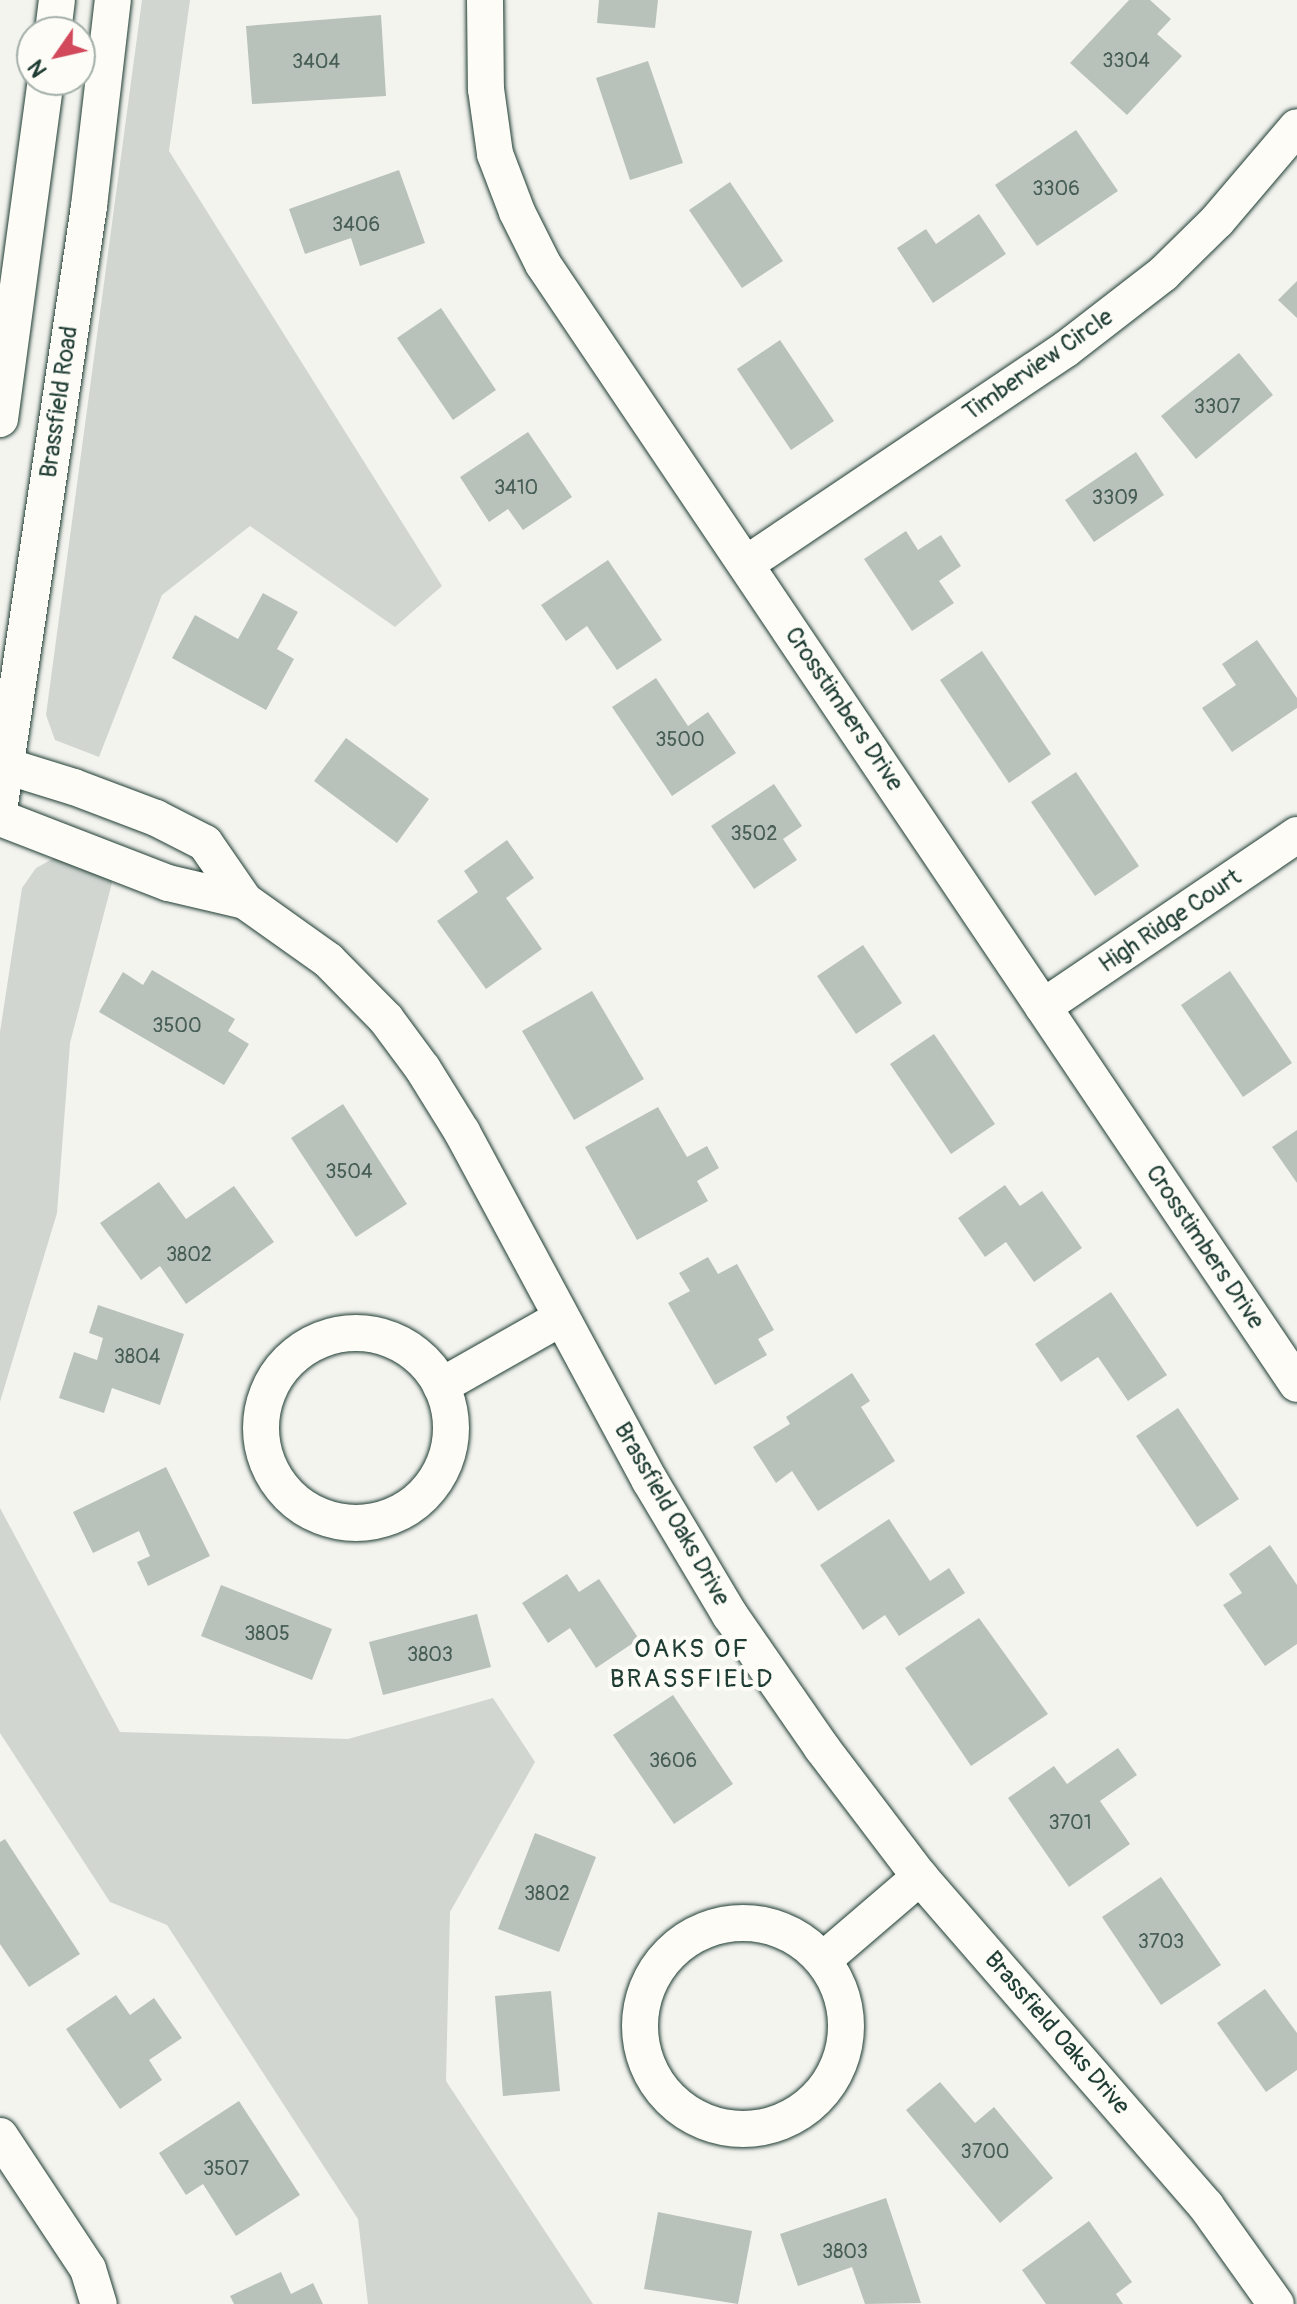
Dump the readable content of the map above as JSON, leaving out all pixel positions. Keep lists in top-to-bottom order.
{
  "streets": {
    "street": [
      "Timberview Circle",
      "Brassfield Road",
      "Crosstimbers Drive",
      "High Ridge Court",
      "Brassfield Oaks Drive"
    ]
  },
  "crossings": [
    ["Timberview Circle", "Crosstimbers Drive"],
    ["Brassfield Road", "Brassfield Oaks Drive"],
    ["Crosstimbers Drive", "High Ridge Court"]
  ],
  "districts": ["OAKS OF BRASSFIELD"],
  "house_numbers": [
    "3304",
    "3404",
    "3306",
    "3406",
    "3307",
    "3410",
    "3309",
    "3500",
    "3502",
    "3500",
    "3504",
    "3802",
    "3804",
    "3805",
    "3803",
    "3606",
    "3701",
    "3802",
    "3703",
    "3700",
    "3507",
    "3803"
  ],
  "north": "bottom left"
}
